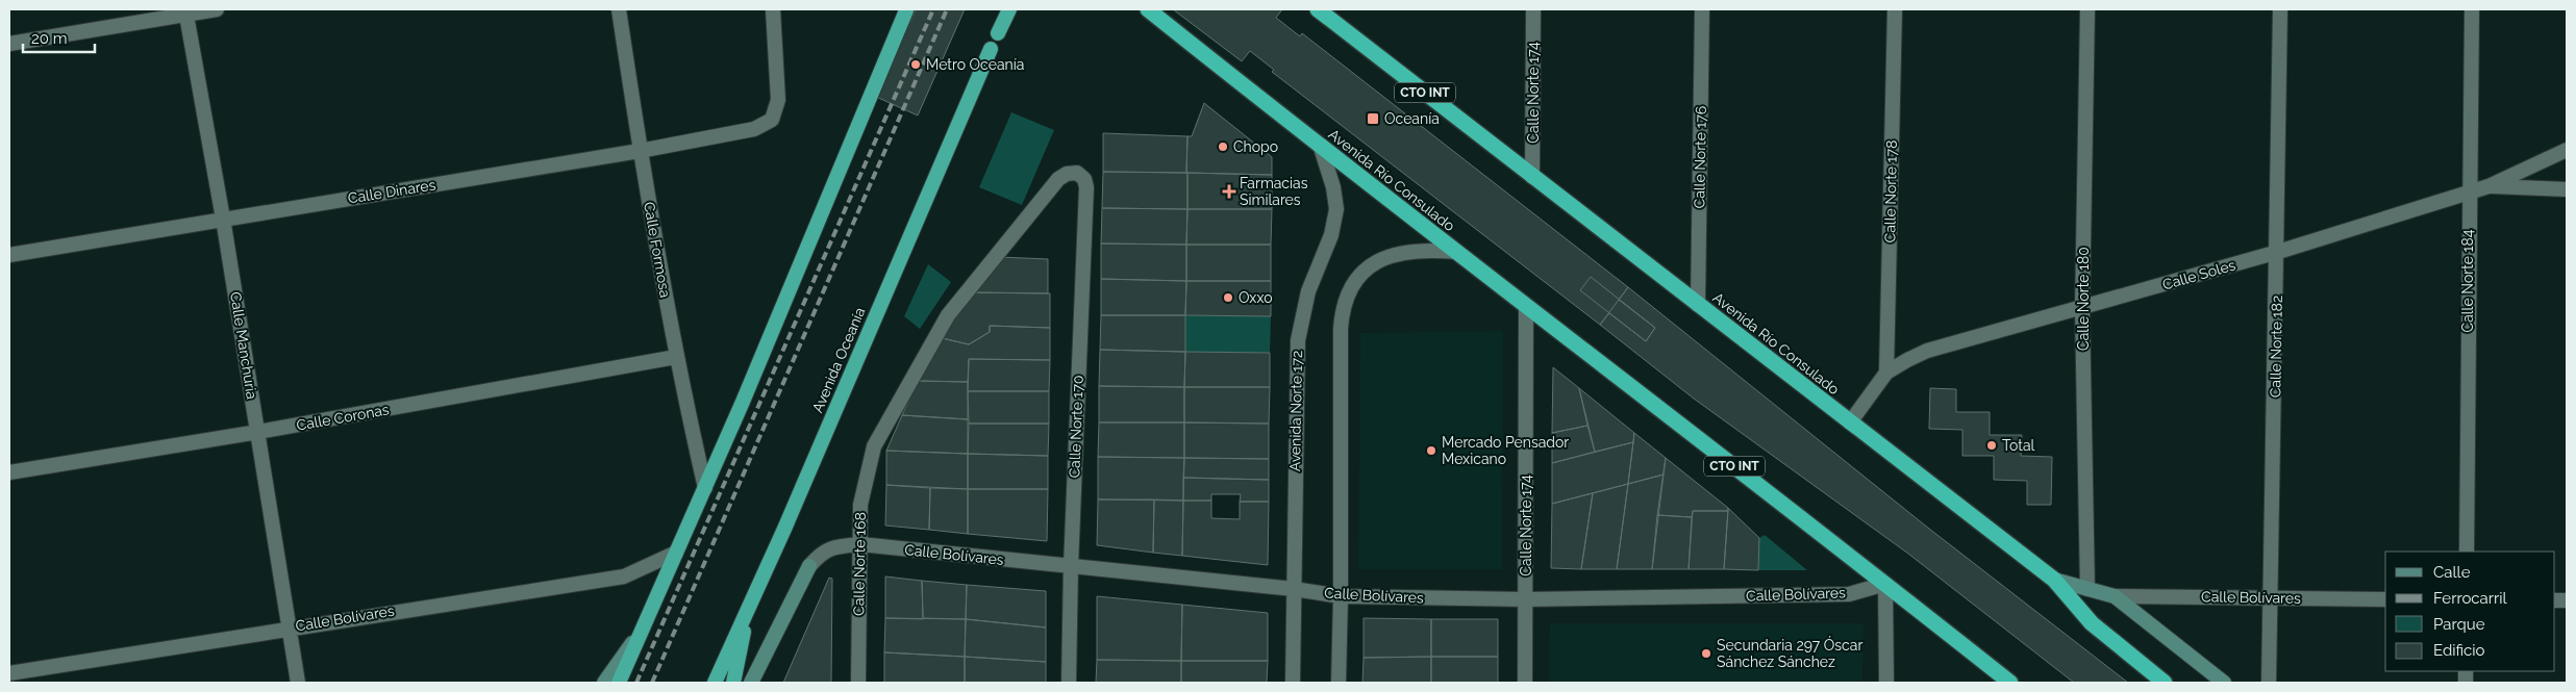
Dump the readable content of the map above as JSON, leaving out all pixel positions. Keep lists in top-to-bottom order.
{
  "streets": {
    "highway": ["CTO INT", "Avenida Río Consulado", "Avenida Oceanía"],
    "street": [
      "Calle Norte 174",
      "Calle Norte 176",
      "Calle Dinares",
      "Calle Norte 178",
      "Calle Formosa",
      "Calle Soles",
      "Calle Norte 184",
      "Calle Norte 180",
      "Calle Manchuria",
      "Calle Norte 182",
      "Avenida Norte 172",
      "Calle Coronas",
      "Calle Norte 170",
      "Calle Bolívares",
      "Calle Norte 168"
    ]
  },
  "crossings": [
    ["CTO INT", "Avenida Río Consulado"],
    ["Calle Norte 174", "Avenida Río Consulado"],
    ["Calle Norte 174", "Calle Bolívares"],
    ["Calle Norte 176", "Avenida Río Consulado"],
    ["Avenida Río Consulado", "Calle Soles"],
    ["Avenida Río Consulado", "Calle Norte 180"],
    ["Avenida Río Consulado", "Avenida Norte 172"],
    ["Avenida Río Consulado", "Calle Bolívares"],
    ["Calle Dinares", "Calle Formosa"],
    ["Calle Dinares", "Calle Manchuria"],
    ["Calle Norte 178", "Calle Soles"],
    ["Calle Formosa", "Calle Coronas"],
    ["Calle Soles", "Calle Norte 184"],
    ["Calle Soles", "Calle Norte 180"],
    ["Calle Soles", "Calle Norte 182"],
    ["Calle Manchuria", "Calle Coronas"],
    ["Calle Manchuria", "Calle Bolívares"],
    ["Calle Norte 182", "Calle Bolívares"],
    ["Avenida Norte 172", "Calle Bolívares"],
    ["Calle Norte 170", "Calle Bolívares"],
    ["Calle Norte 170", "Calle Norte 168"],
    ["Calle Bolívares", "Calle Norte 168"]
  ],
  "places": {
    "other": [
      "Metro Oceanía",
      "Chopo",
      "Oxxo",
      "Total",
      "Mercado Pensador Mexicano",
      "Secundaria 297 Óscar Sánchez Sánchez"
    ],
    "transit": ["Oceanía"],
    "health": ["Farmacias Similares"]
  },
  "legend": [
    "Calle",
    "Ferrocarril",
    "Parque",
    "Edificio"
  ],
  "scale_bar": "20 m"
}
